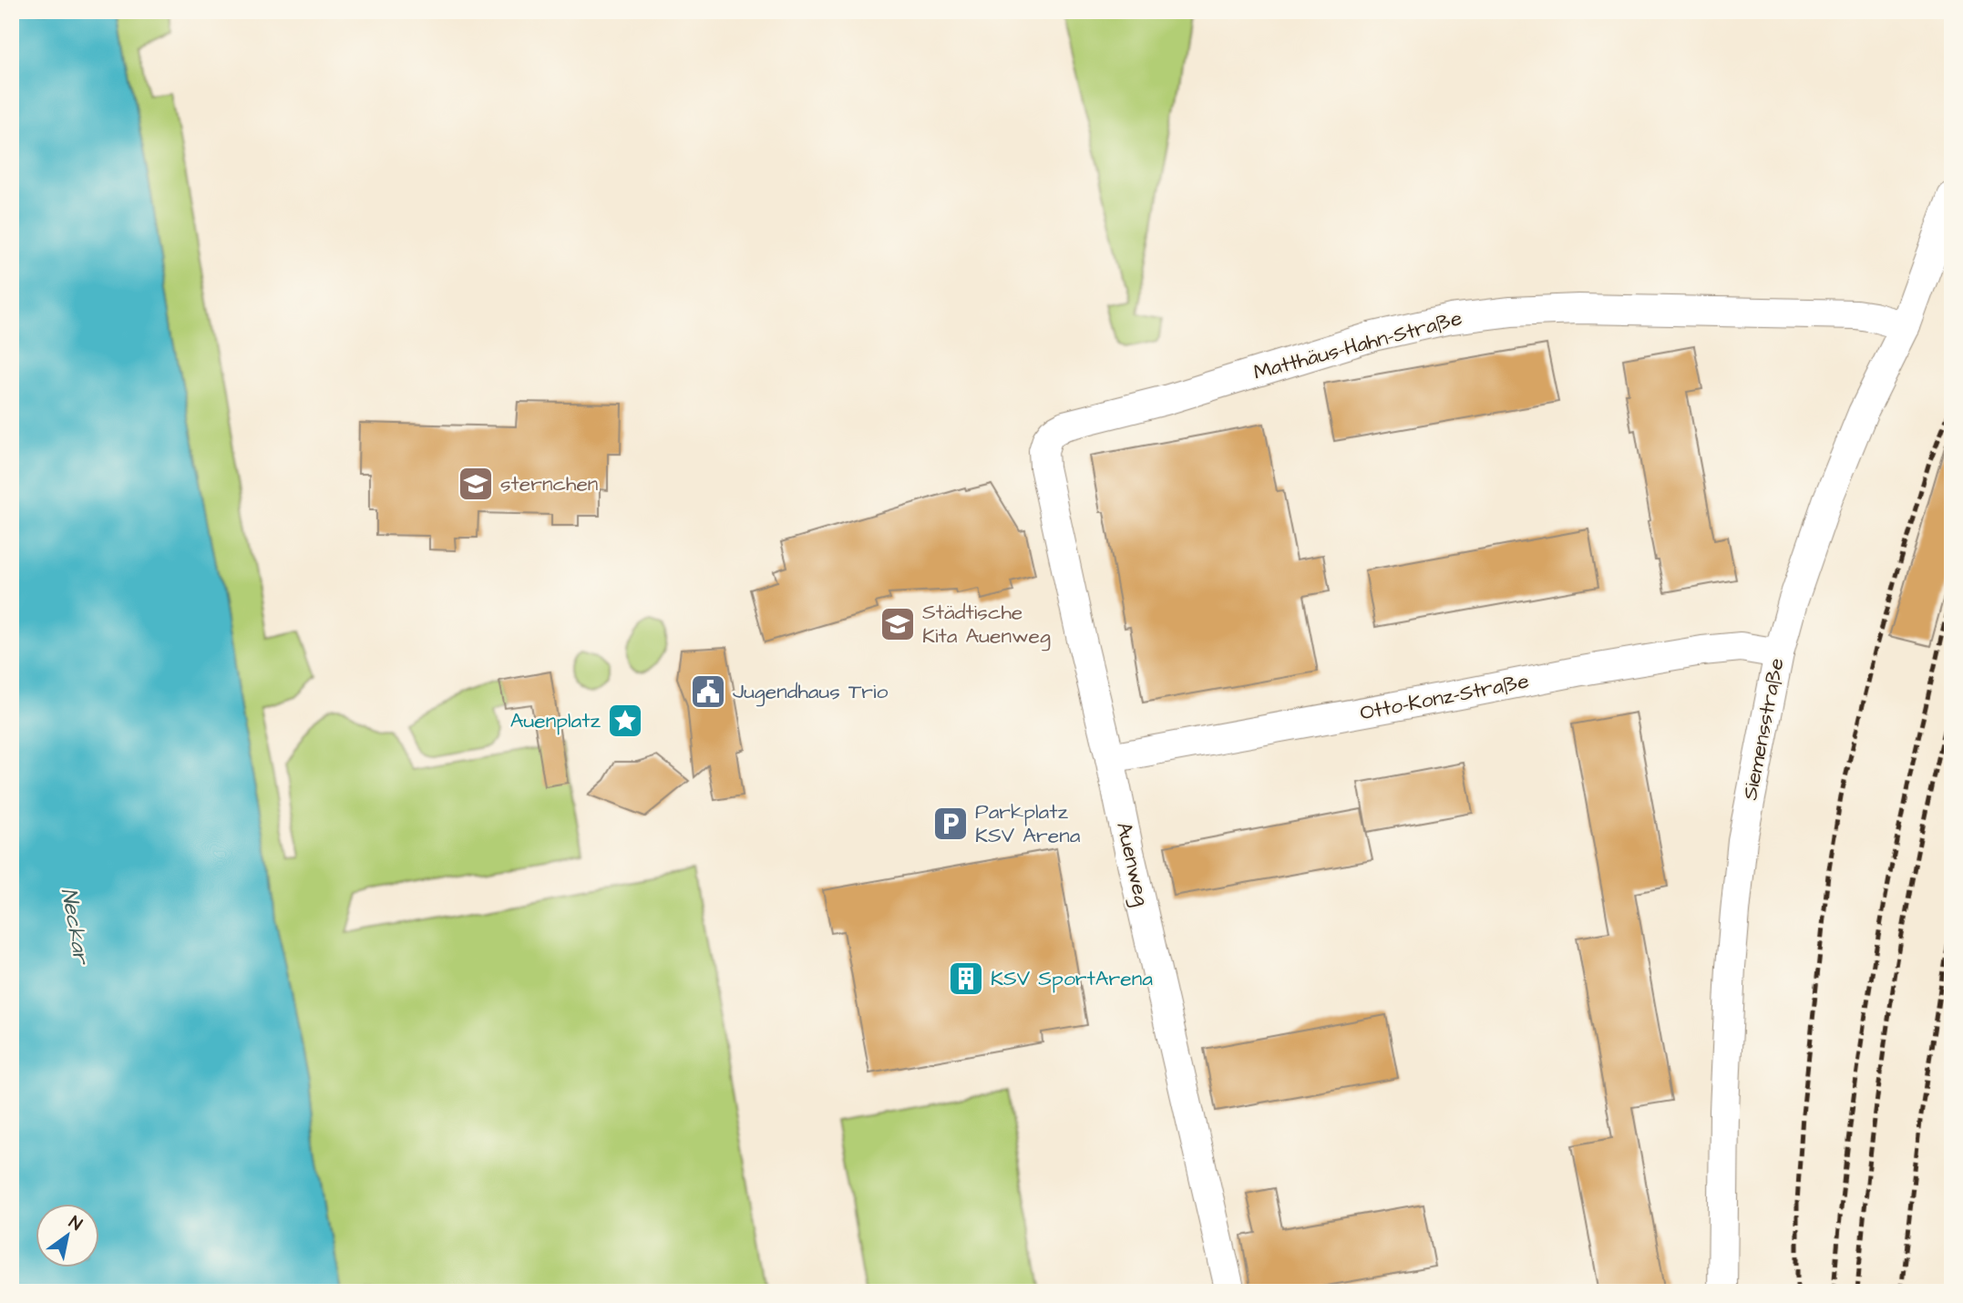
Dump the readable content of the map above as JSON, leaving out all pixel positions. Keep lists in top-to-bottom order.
{
  "streets": {
    "street": [
      "Matthäus-Hahn-Straße",
      "Otto-Konz-Straße",
      "Siemensstraße",
      "Auenweg"
    ]
  },
  "crossings": [
    ["Matthäus-Hahn-Straße", "Siemensstraße"],
    ["Matthäus-Hahn-Straße", "Auenweg"],
    ["Otto-Konz-Straße", "Siemensstraße"],
    ["Otto-Konz-Straße", "Auenweg"]
  ],
  "water": ["Neckar"],
  "places": {
    "school or university": ["sternchen", "Städtische Kita Auenweg"],
    "public building": ["Jugendhaus Trio"],
    "place": ["Auenplatz"],
    "parking": ["Parkplatz KSV Arena"],
    "building": ["KSV SportArena"]
  },
  "north": "top right"
}
